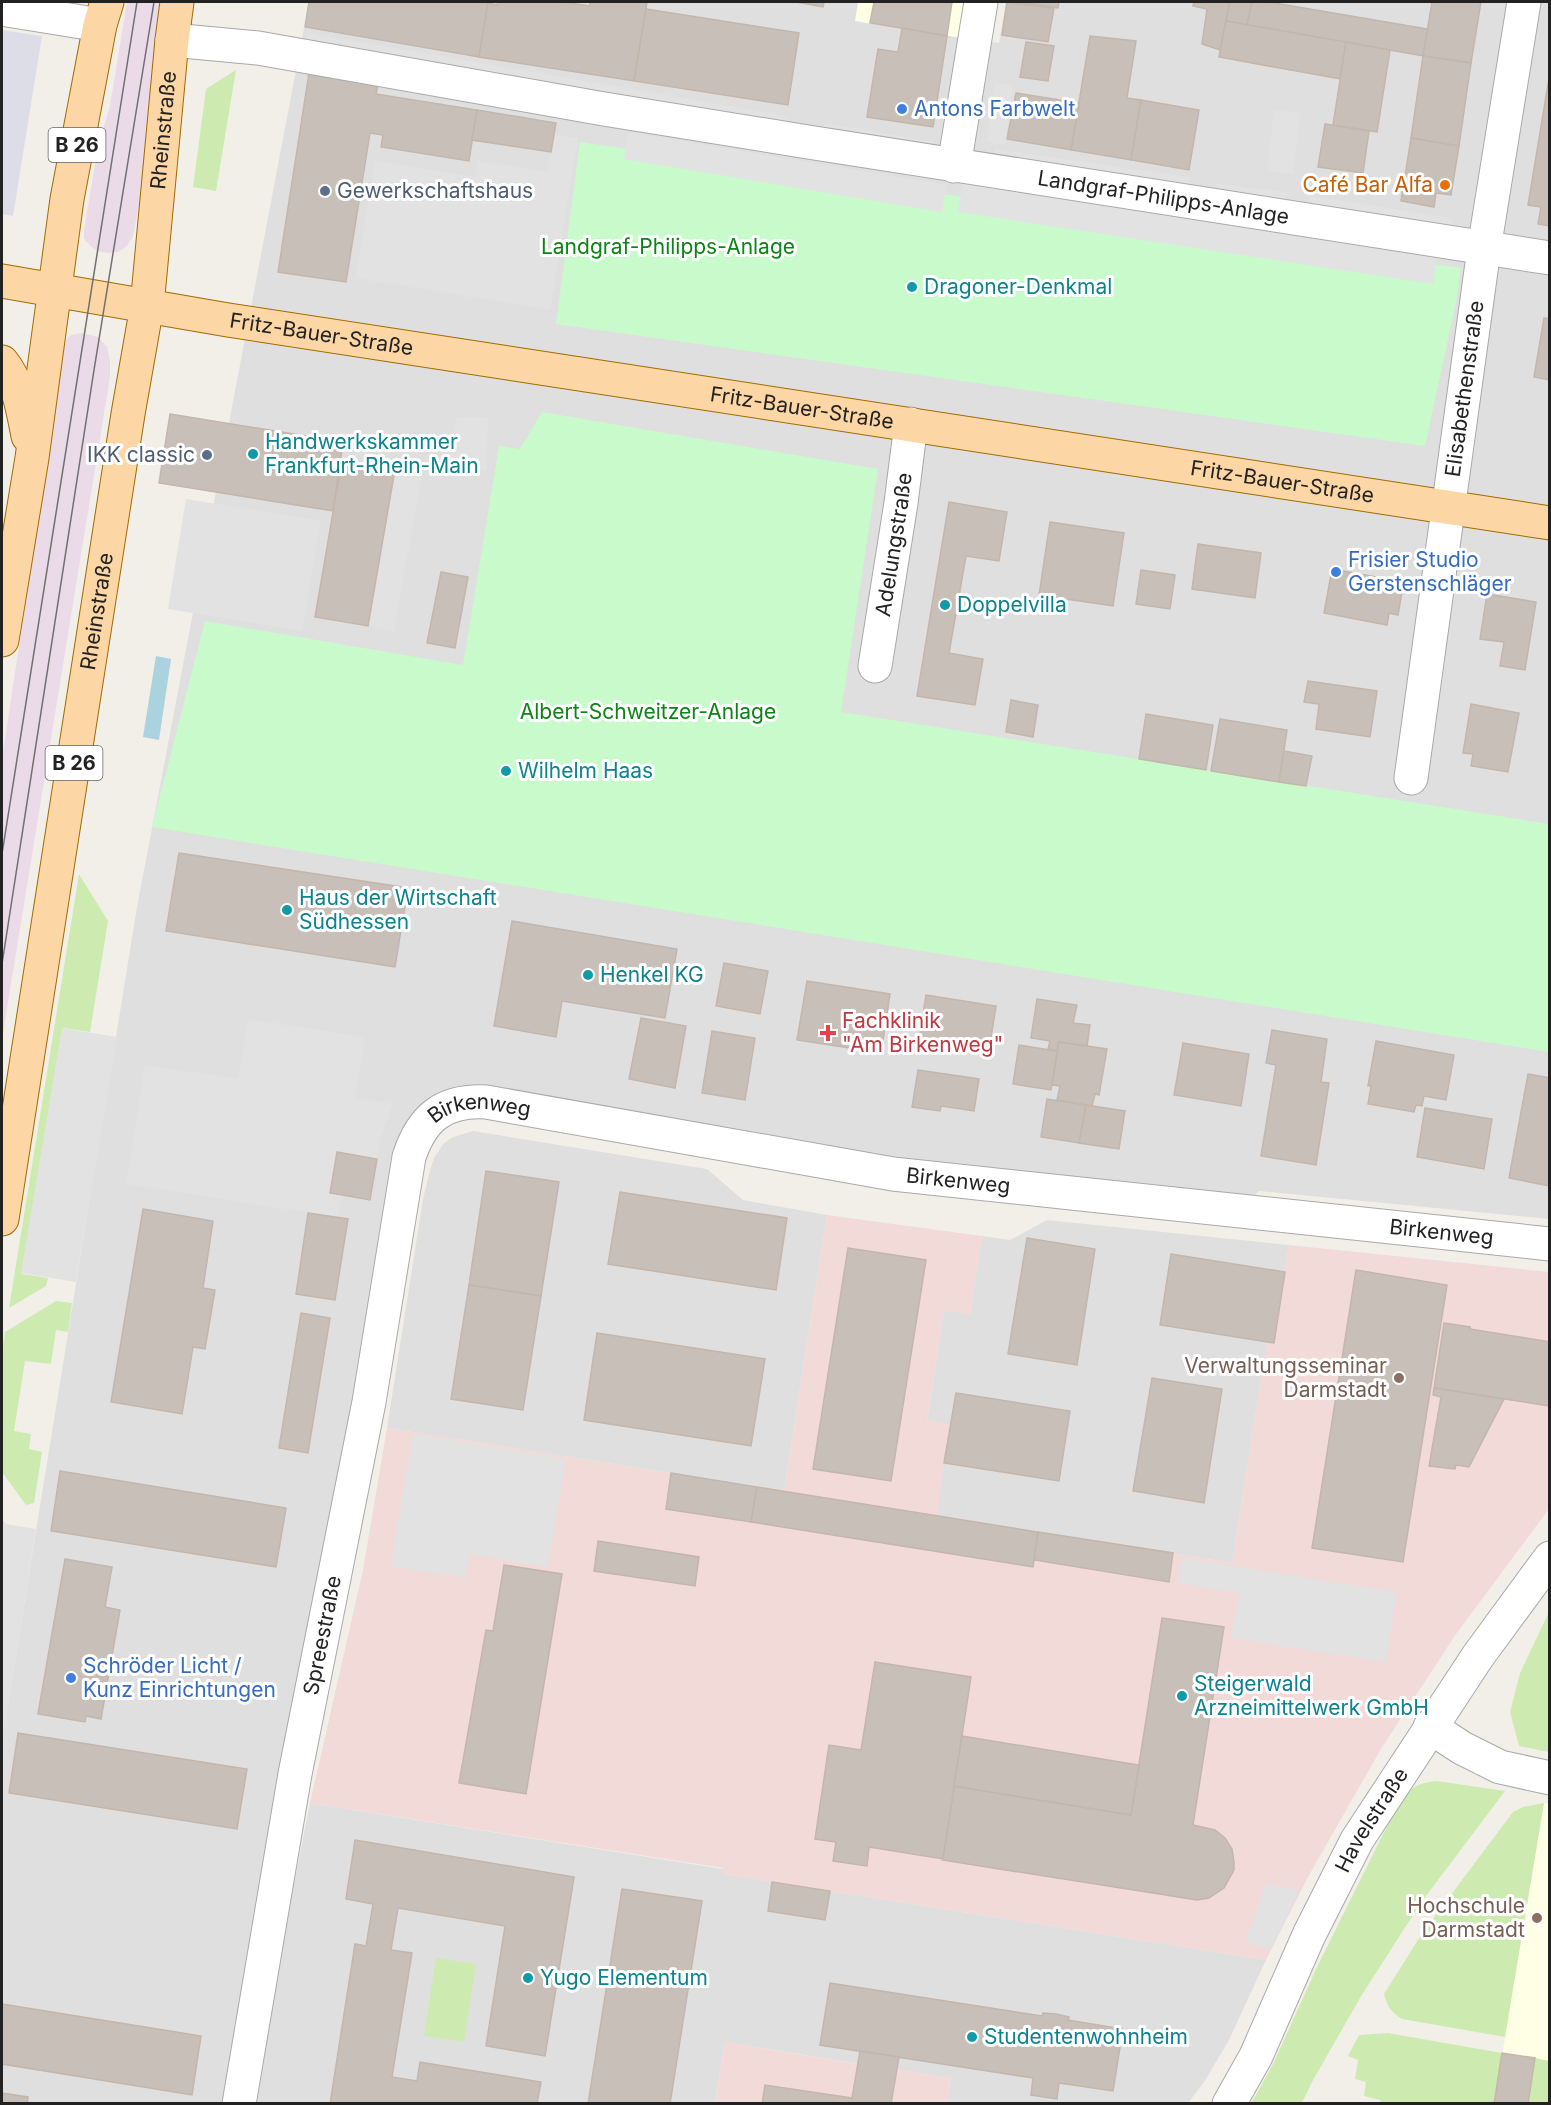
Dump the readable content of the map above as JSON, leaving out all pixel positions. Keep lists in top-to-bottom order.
{
  "streets": {
    "main road": ["Rheinstraße", "B 26", "Fritz-Bauer-Straße"],
    "street": [
      "Landgraf-Philipps-Anlage",
      "Elisabethenstraße",
      "Adelungstraße",
      "Birkenweg",
      "Spreestraße",
      "Havelstraße"
    ]
  },
  "crossings": [
    ["Rheinstraße", "Landgraf-Philipps-Anlage"],
    ["Rheinstraße", "Fritz-Bauer-Straße"],
    ["B 26", "Fritz-Bauer-Straße"],
    ["Landgraf-Philipps-Anlage", "Elisabethenstraße"],
    ["Fritz-Bauer-Straße", "Elisabethenstraße"],
    ["Fritz-Bauer-Straße", "Adelungstraße"],
    ["Birkenweg", "Spreestraße"]
  ],
  "parks": ["Landgraf-Philipps-Anlage", "Albert-Schweitzer-Anlage"],
  "places": {
    "other": [
      "Antons Farbwelt",
      "Café Bar Alfa",
      "Gewerkschaftshaus",
      "Dragoner-Denkmal",
      "Handwerkskammer Frankfurt-Rhein-Main",
      "IKK classic",
      "Frisier Studio Gerstenschläger",
      "Doppelvilla",
      "Wilhelm Haas",
      "Haus der Wirtschaft Südhessen",
      "Henkel KG",
      "Verwaltungsseminar Darmstadt",
      "Schröder Licht / Kunz Einrichtungen",
      "Steigerwald Arzneimittelwerk GmbH",
      "Hochschule Darmstadt",
      "Yugo Elementum",
      "Studentenwohnheim"
    ],
    "health": ["Fachklinik \"Am Birkenweg\""]
  }
}
